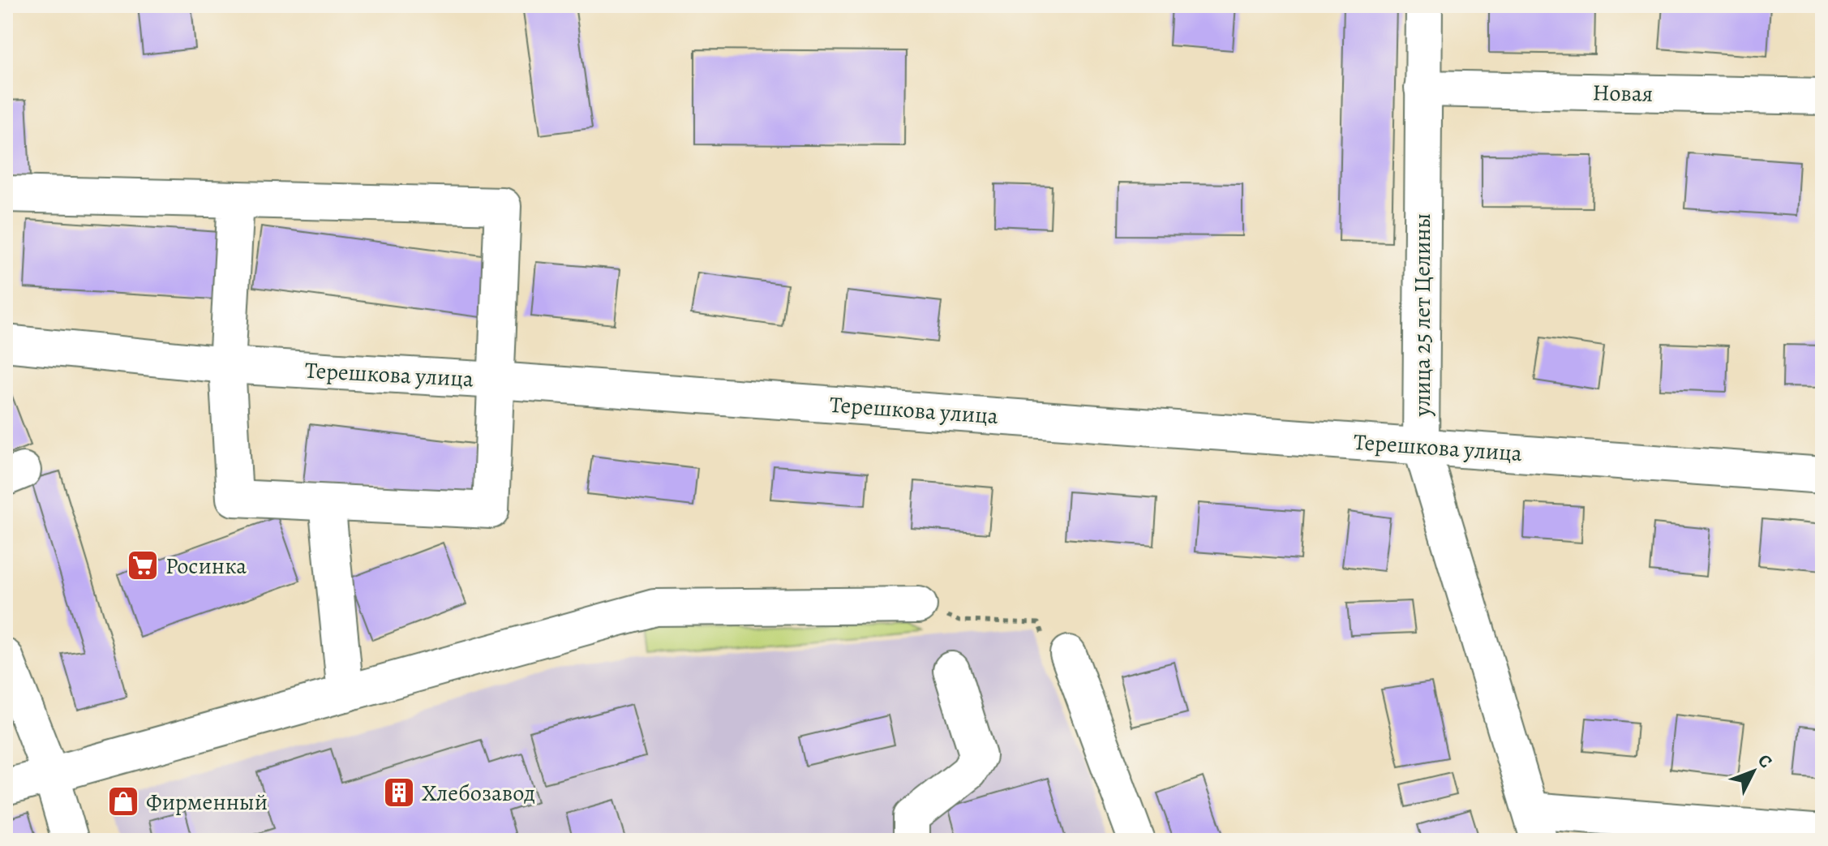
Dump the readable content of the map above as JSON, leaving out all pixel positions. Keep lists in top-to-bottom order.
{
  "streets": {
    "street": ["Новая", "улица 25 лет Целины", "Терешкова улица"]
  },
  "crossings": [
    ["Новая", "улица 25 лет Целины"],
    ["улица 25 лет Целины", "Терешкова улица"]
  ],
  "places": {
    "supermarket": ["Росинка"],
    "building": ["Хлебозавод"],
    "shop": ["Фирменный"]
  },
  "north": "top right"
}
